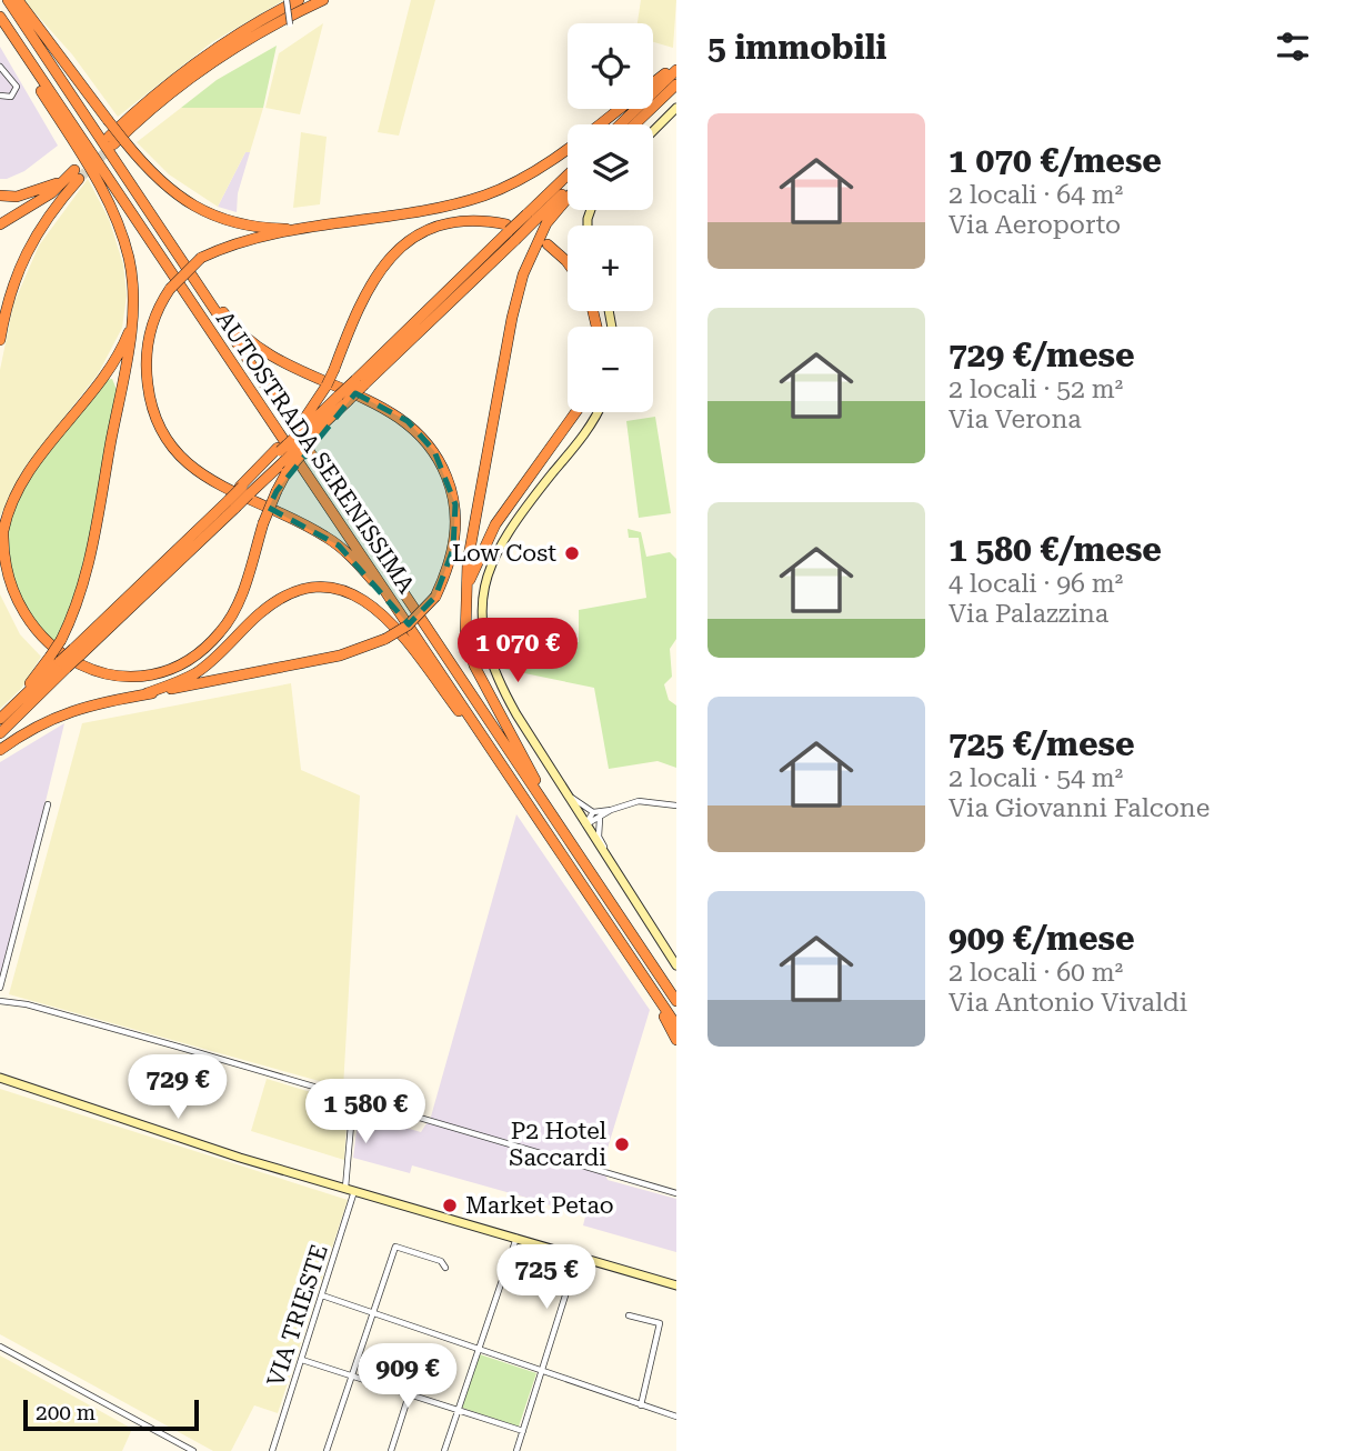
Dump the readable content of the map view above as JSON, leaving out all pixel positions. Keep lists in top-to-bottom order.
{
  "streets": {
    "highway": ["AUTOSTRADA SERENISSIMA"],
    "street": ["VIA TRIESTE"]
  },
  "places": ["Low Cost", "P2 Hotel Saccardi", "Market Petao"],
  "scale_bar": "200 m",
  "page": {
    "heading": "5 immobili",
    "map_buttons": ["+", "−"],
    "list": [
      {
        "name": "1 070 €/mese",
        "note": "2 locali · 64 m² · Via Aeroporto"
      },
      {
        "name": "729 €/mese",
        "note": "2 locali · 52 m² · Via Verona"
      },
      {
        "name": "1 580 €/mese",
        "note": "4 locali · 96 m² · Via Palazzina"
      },
      {
        "name": "725 €/mese",
        "note": "2 locali · 54 m² · Via Giovanni Falcone"
      },
      {
        "name": "909 €/mese",
        "note": "2 locali · 60 m² · Via Antonio Vivaldi"
      }
    ],
    "price": [
      "1 070 €",
      "729 €",
      "1 580 €",
      "725 €",
      "909 €"
    ],
    "scale": "200 m"
  }
}
